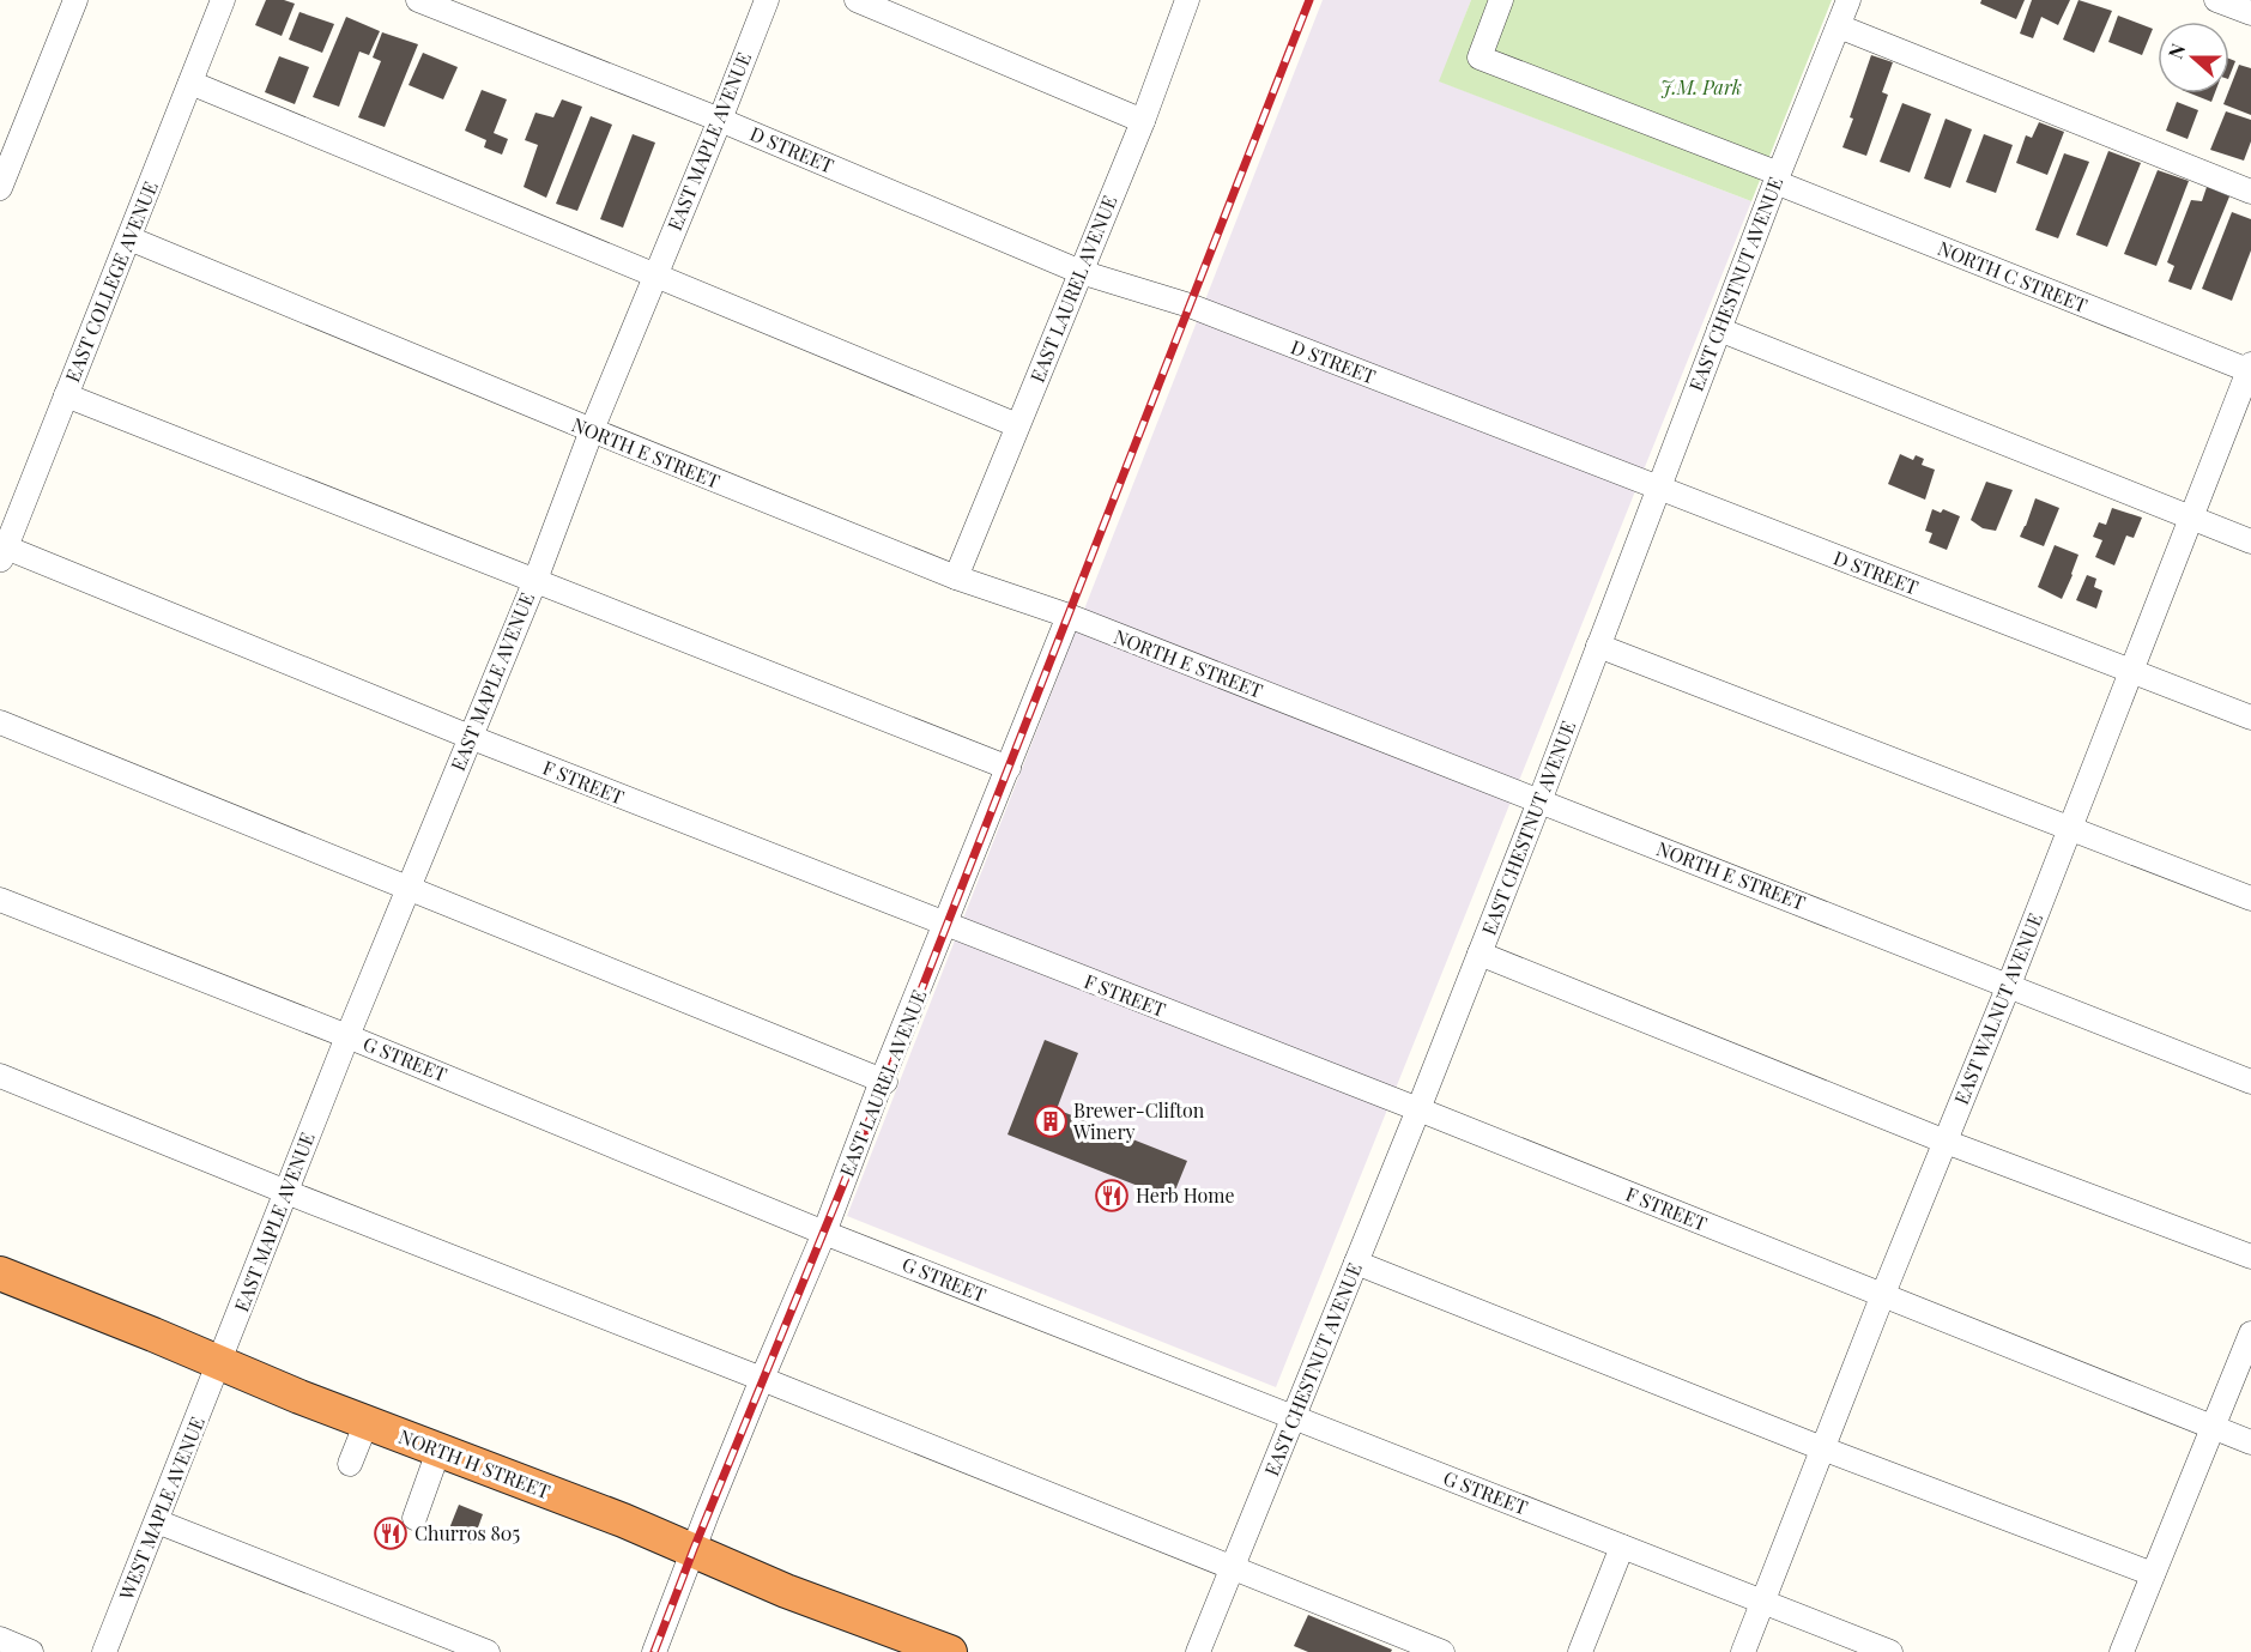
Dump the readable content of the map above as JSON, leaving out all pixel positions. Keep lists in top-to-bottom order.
{
  "streets": {
    "highway": ["NORTH H STREET"],
    "street": [
      "EAST MAPLE AVENUE",
      "D STREET",
      "NORTH C STREET",
      "EAST COLLEGE AVENUE",
      "EAST CHESTNUT AVENUE",
      "EAST LAUREL AVENUE",
      "NORTH E STREET",
      "F STREET",
      "EAST WALNUT AVENUE",
      "G STREET",
      "WEST MAPLE AVENUE"
    ]
  },
  "crossings": [
    ["EAST MAPLE AVENUE", "D STREET"],
    ["EAST MAPLE AVENUE", "NORTH E STREET"],
    ["EAST MAPLE AVENUE", "F STREET"],
    ["EAST MAPLE AVENUE", "G STREET"],
    ["EAST MAPLE AVENUE", "NORTH H STREET"],
    ["EAST MAPLE AVENUE", "WEST MAPLE AVENUE"],
    ["D STREET", "EAST CHESTNUT AVENUE"],
    ["D STREET", "EAST LAUREL AVENUE"],
    ["D STREET", "EAST WALNUT AVENUE"],
    ["NORTH C STREET", "EAST CHESTNUT AVENUE"],
    ["NORTH C STREET", "EAST WALNUT AVENUE"],
    ["EAST COLLEGE AVENUE", "NORTH E STREET"],
    ["EAST COLLEGE AVENUE", "F STREET"],
    ["EAST CHESTNUT AVENUE", "NORTH E STREET"],
    ["EAST CHESTNUT AVENUE", "F STREET"],
    ["EAST CHESTNUT AVENUE", "G STREET"],
    ["EAST LAUREL AVENUE", "NORTH E STREET"],
    ["EAST LAUREL AVENUE", "F STREET"],
    ["EAST LAUREL AVENUE", "G STREET"],
    ["EAST LAUREL AVENUE", "NORTH H STREET"],
    ["NORTH E STREET", "EAST WALNUT AVENUE"],
    ["F STREET", "EAST WALNUT AVENUE"],
    ["EAST WALNUT AVENUE", "G STREET"],
    ["NORTH H STREET", "WEST MAPLE AVENUE"]
  ],
  "parks": ["J.M. Park"],
  "places": {
    "building": ["Brewer-Clifton Winery"],
    "restaurant": ["Herb Home", "Churros 805"]
  },
  "north": "left"
}
